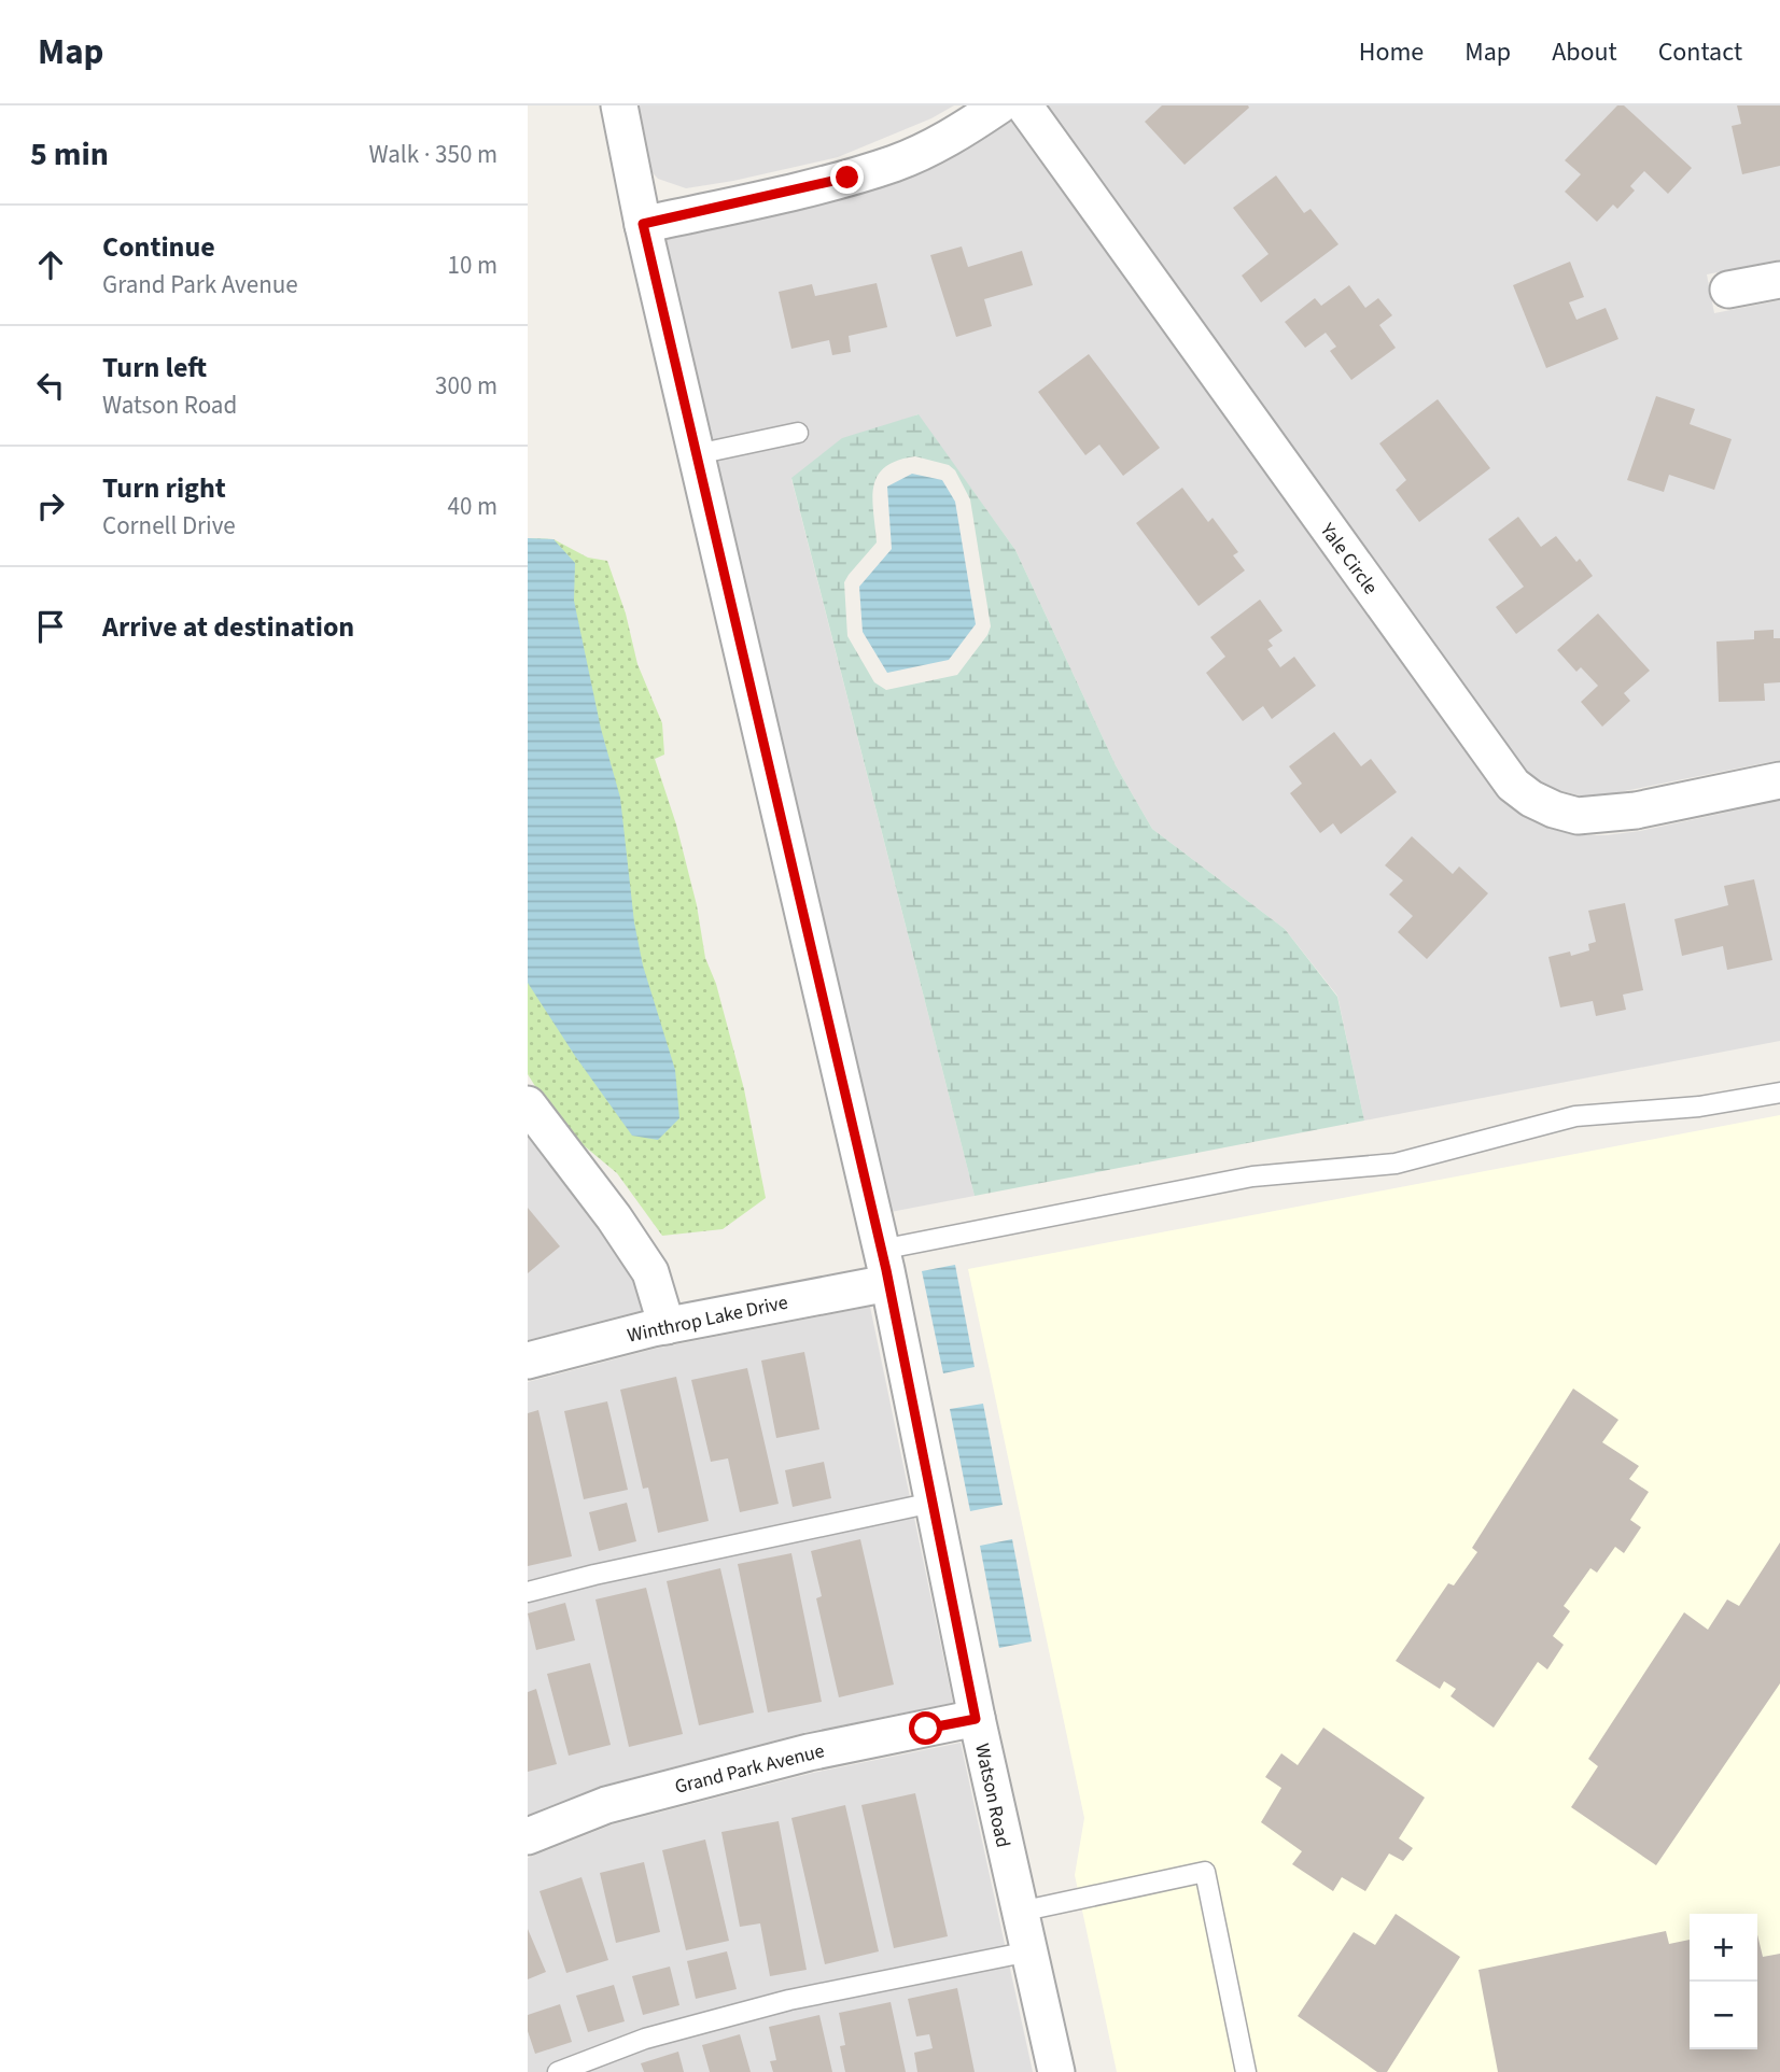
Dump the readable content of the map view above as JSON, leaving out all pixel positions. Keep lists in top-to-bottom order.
{
  "streets": {
    "street": [
      "Yale Circle",
      "Winthrop Lake Drive",
      "Grand Park Avenue",
      "Watson Road"
    ]
  },
  "crossings": [
    ["Winthrop Lake Drive", "Watson Road"],
    ["Grand Park Avenue", "Watson Road"]
  ],
  "page": {
    "header": "Map",
    "nav": [
      "Home",
      "Map",
      "About",
      "Contact"
    ],
    "heading": ["5 min", "Walk · 350 m"],
    "list": [
      ["Continue", "Grand Park Avenue", "10 m"],
      ["Turn left", "Watson Road", "300 m"],
      ["Turn right", "Cornell Drive", "40 m"],
      "Arrive at destination"
    ],
    "map_buttons": ["+", "−"]
  }
}
